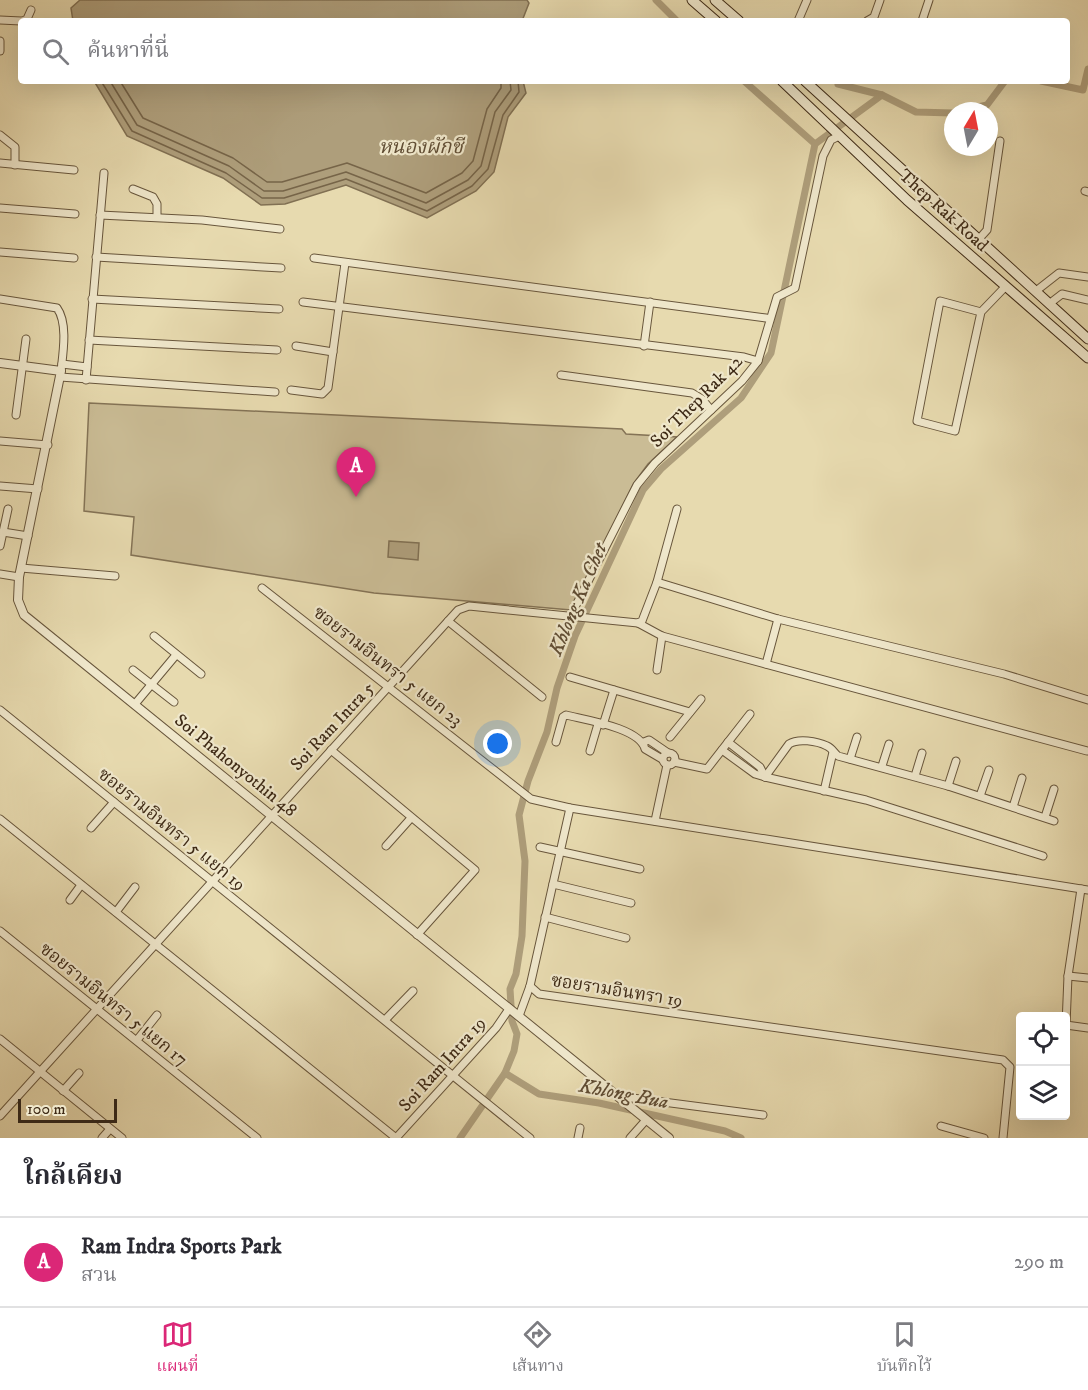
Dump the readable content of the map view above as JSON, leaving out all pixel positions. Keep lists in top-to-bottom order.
{
  "streets": {
    "main road": ["Thep Rak Road"],
    "street": [
      "Soi Thep Rak 42",
      "ซอยรามอินทรา 5 แยก 23",
      "Soi Ram Intra 5",
      "Soi Phahonyothin 48",
      "ซอยรามอินทรา 5 แยก 19",
      "ซอยรามอินทรา 19",
      "ซอยรามอินทรา 5 แยก 17",
      "Soi Ram Intra 19"
    ]
  },
  "crossings": [
    ["Thep Rak Road", "Soi Thep Rak 42"],
    ["Soi Thep Rak 42", "Soi Ram Intra 5"],
    ["ซอยรามอินทรา 5 แยก 23", "Soi Ram Intra 5"],
    ["ซอยรามอินทรา 5 แยก 23", "ซอยรามอินทรา 19"],
    ["Soi Ram Intra 5", "Soi Phahonyothin 48"],
    ["Soi Ram Intra 5", "ซอยรามอินทรา 5 แยก 19"],
    ["Soi Ram Intra 5", "ซอยรามอินทรา 5 แยก 17"],
    ["Soi Phahonyothin 48", "Soi Ram Intra 19"],
    ["ซอยรามอินทรา 5 แยก 19", "Soi Ram Intra 19"]
  ],
  "water": ["หนองผักชี", "Khlong Ka Chet", "Khlong Bua"],
  "scale_bar": "100 m",
  "north": "top",
  "page": {
    "search": "ค้นหาที่นี่",
    "pins": "A",
    "scale": "100 m",
    "heading": "ใกล้เคียง",
    "list": [
      {
        "mark": "A",
        "name": "Ram Indra Sports Park",
        "note": "สวน",
        "value": "290 m"
      }
    ],
    "nav": ["แผนที่", "เส้นทาง", "บันทึกไว้"]
  }
}
